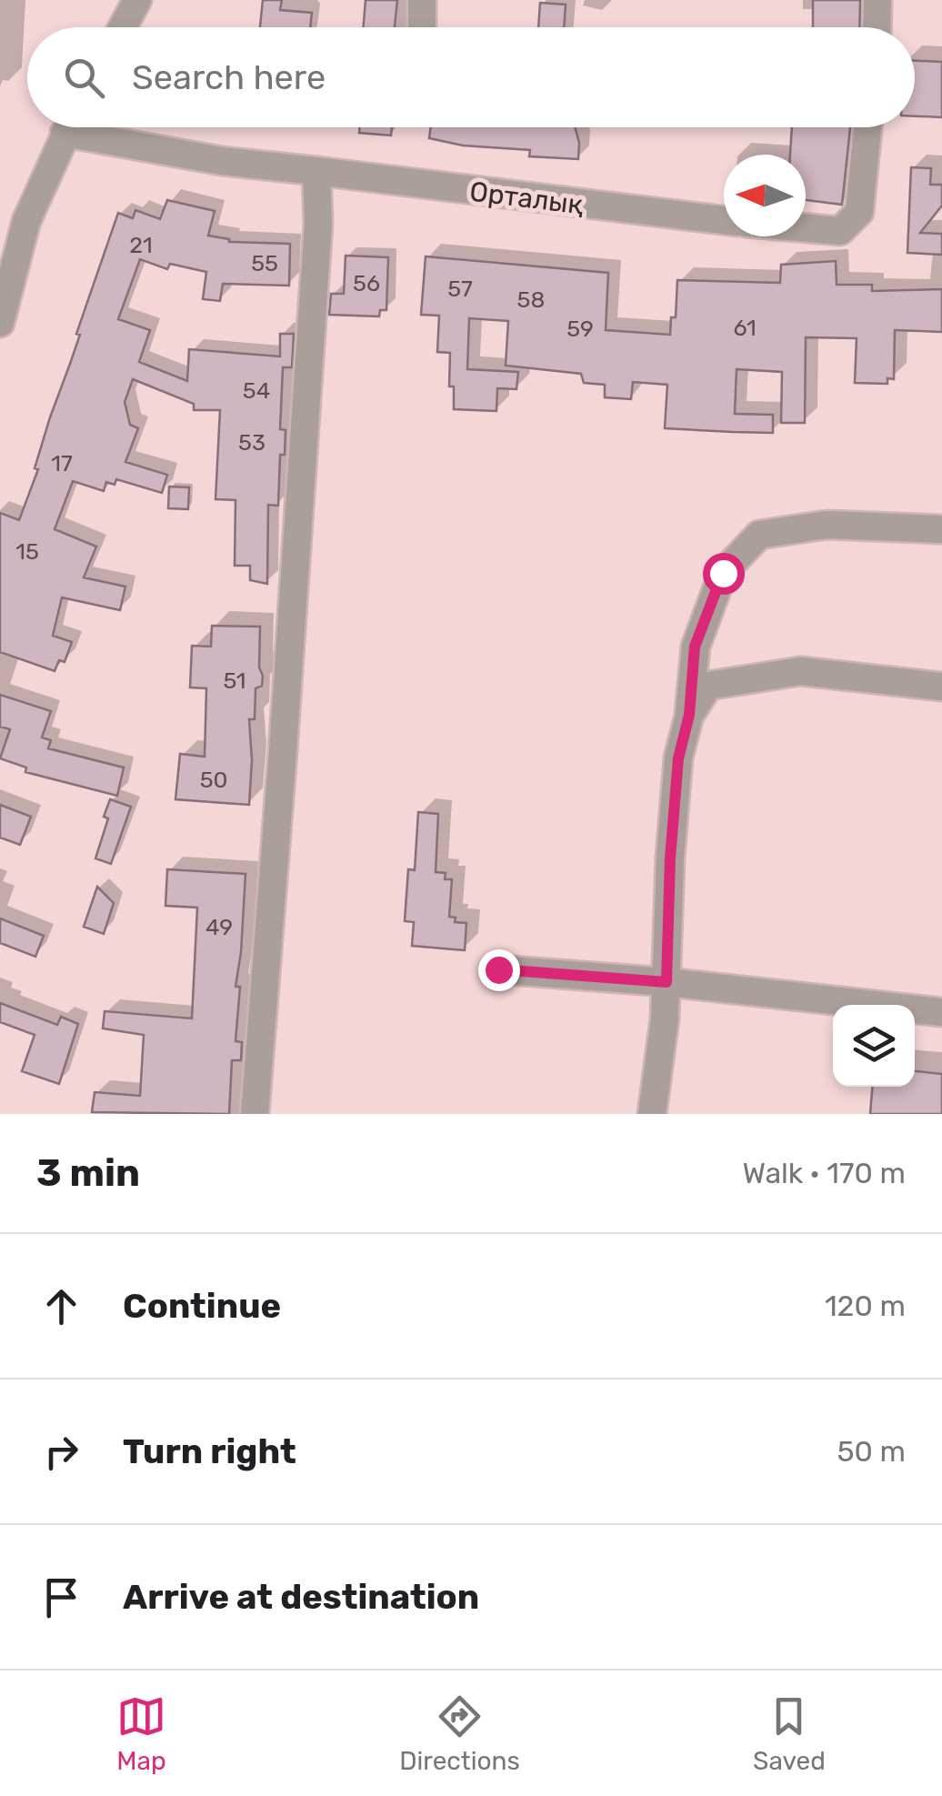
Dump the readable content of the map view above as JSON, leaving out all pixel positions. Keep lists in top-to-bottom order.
{
  "streets": {
    "street": ["Орталық"]
  },
  "house_numbers": [
    "21",
    "55",
    "56",
    "57",
    "58",
    "61",
    "59",
    "54",
    "53",
    "17",
    "15",
    "51",
    "50",
    "49"
  ],
  "north": "left",
  "page": {
    "search": "Search here",
    "heading": ["3 min", "Walk · 170 m"],
    "list": [
      ["Continue", "120 m"],
      ["Turn right", "50 m"],
      "Arrive at destination"
    ],
    "nav": ["Map", "Directions", "Saved"]
  }
}
